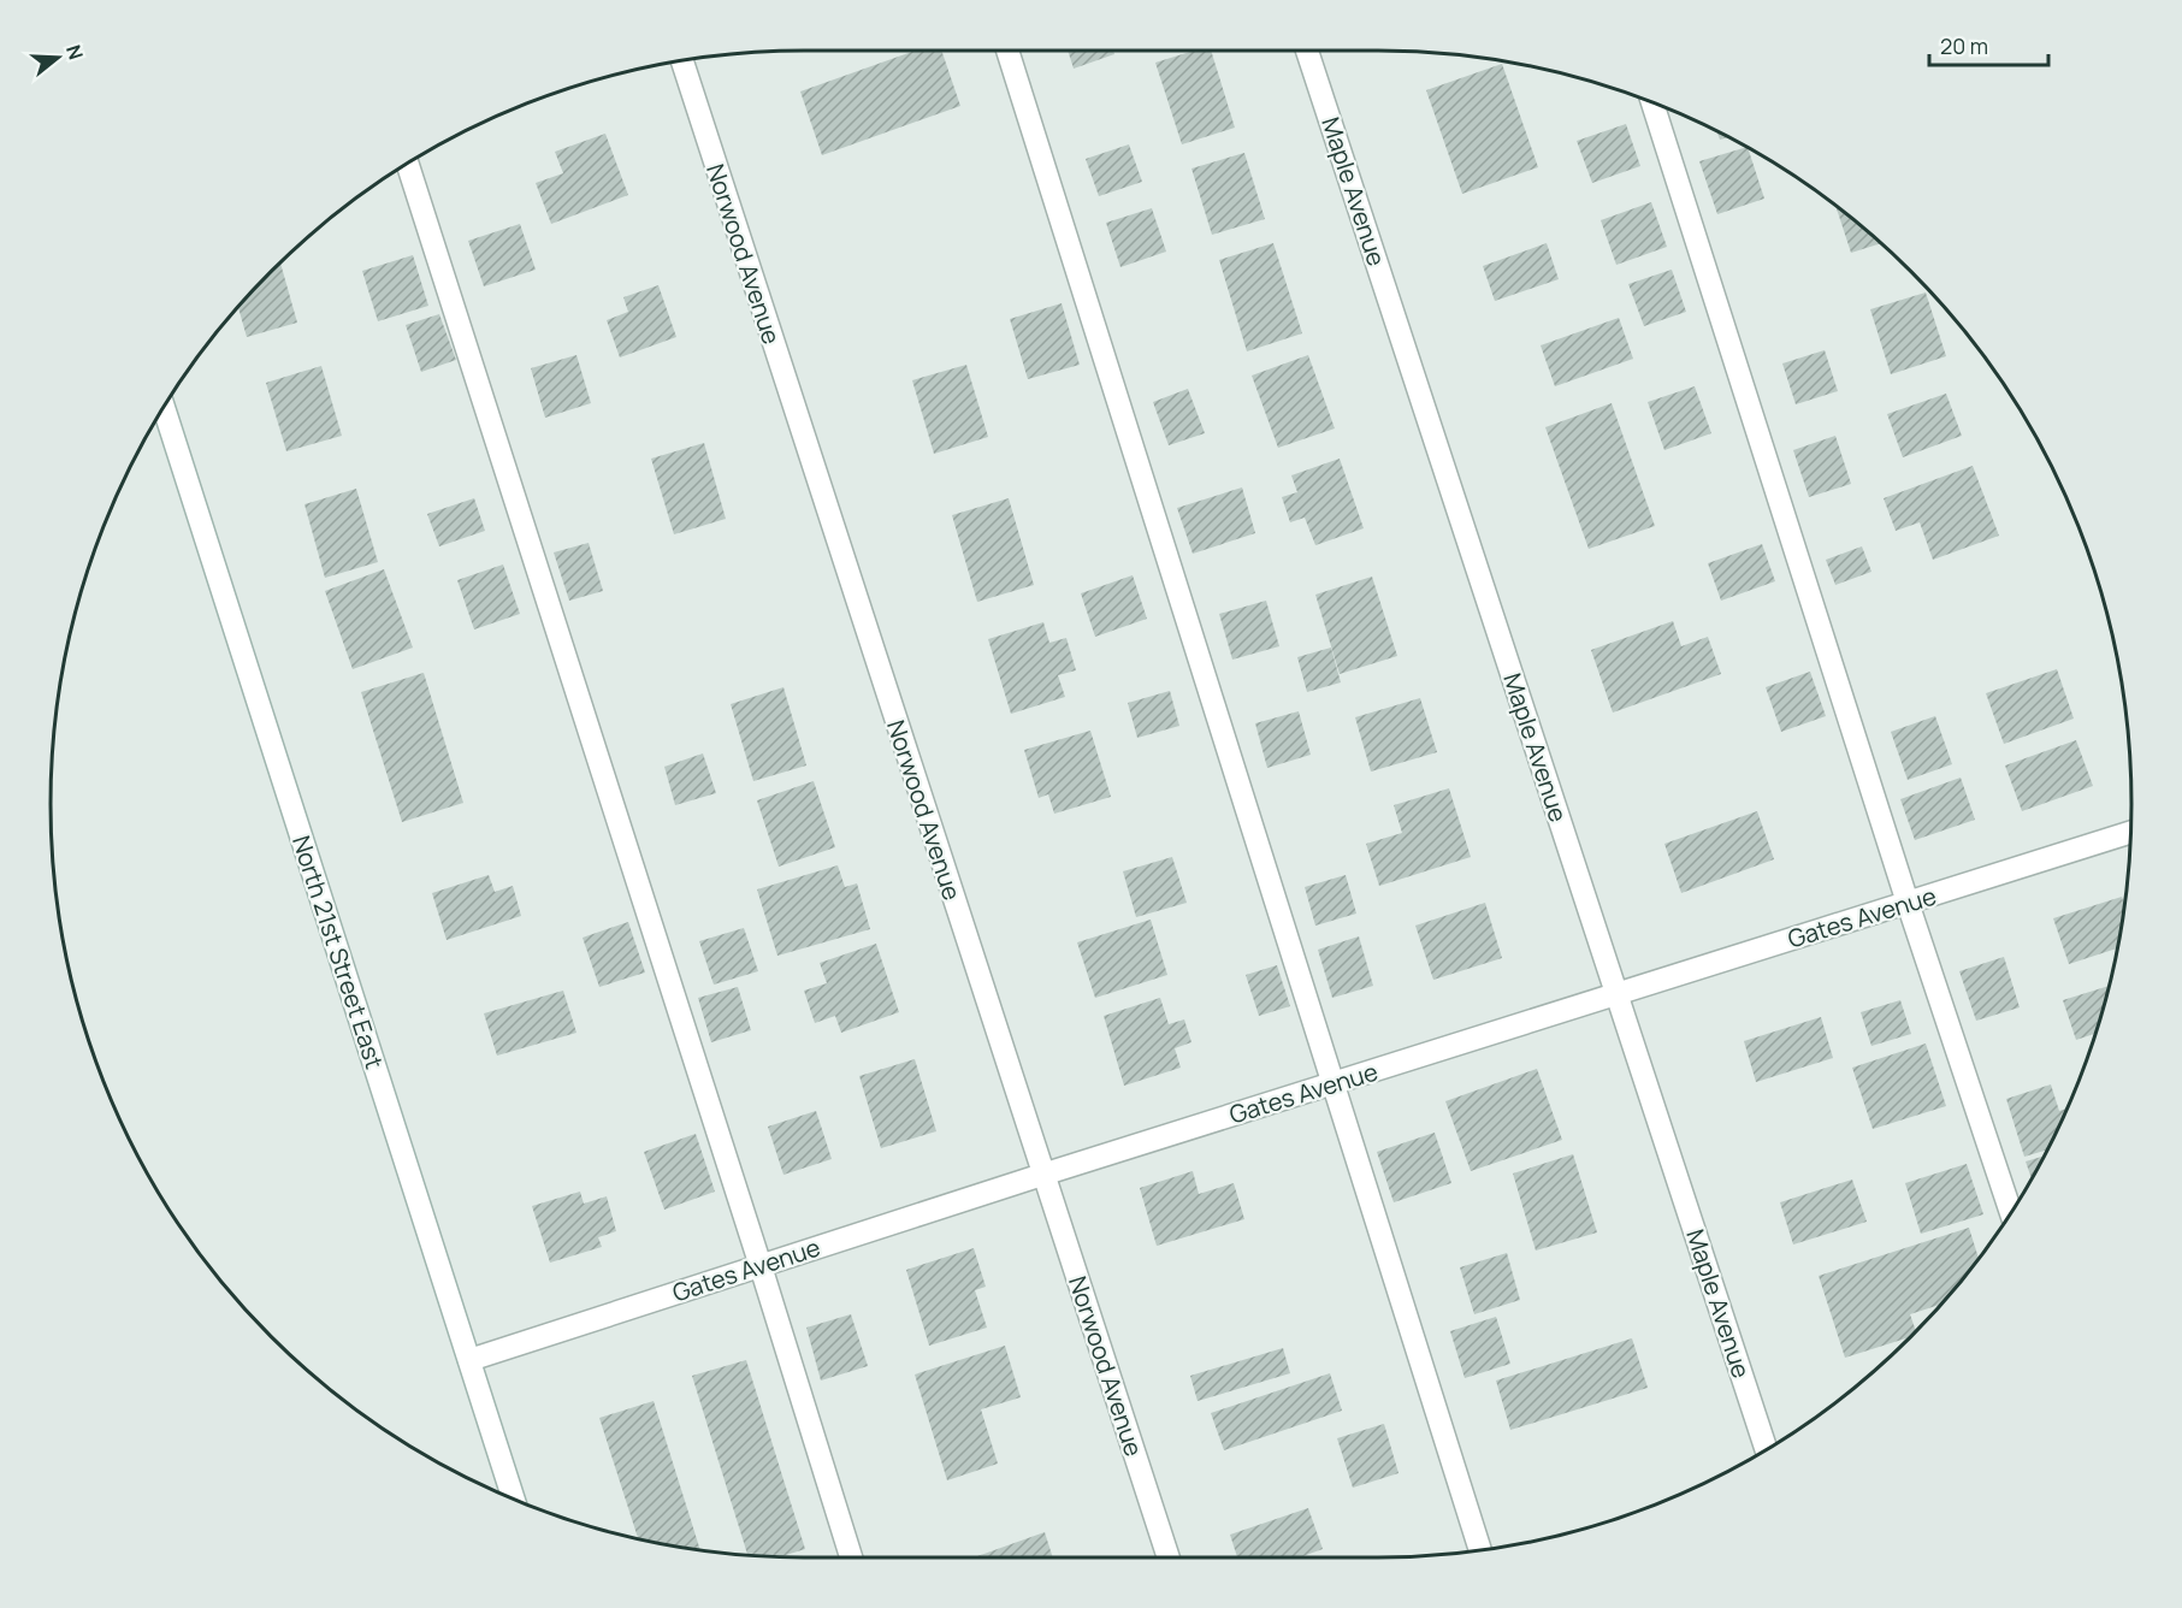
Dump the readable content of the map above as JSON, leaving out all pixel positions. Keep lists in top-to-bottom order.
{
  "streets": {
    "street": [
      "Maple Avenue",
      "Norwood Avenue",
      "Gates Avenue",
      "North 21st Street East"
    ]
  },
  "crossings": [
    ["Maple Avenue", "Gates Avenue"],
    ["Norwood Avenue", "Gates Avenue"],
    ["Gates Avenue", "North 21st Street East"]
  ],
  "scale_bar": "20 m",
  "north": "right"
}
